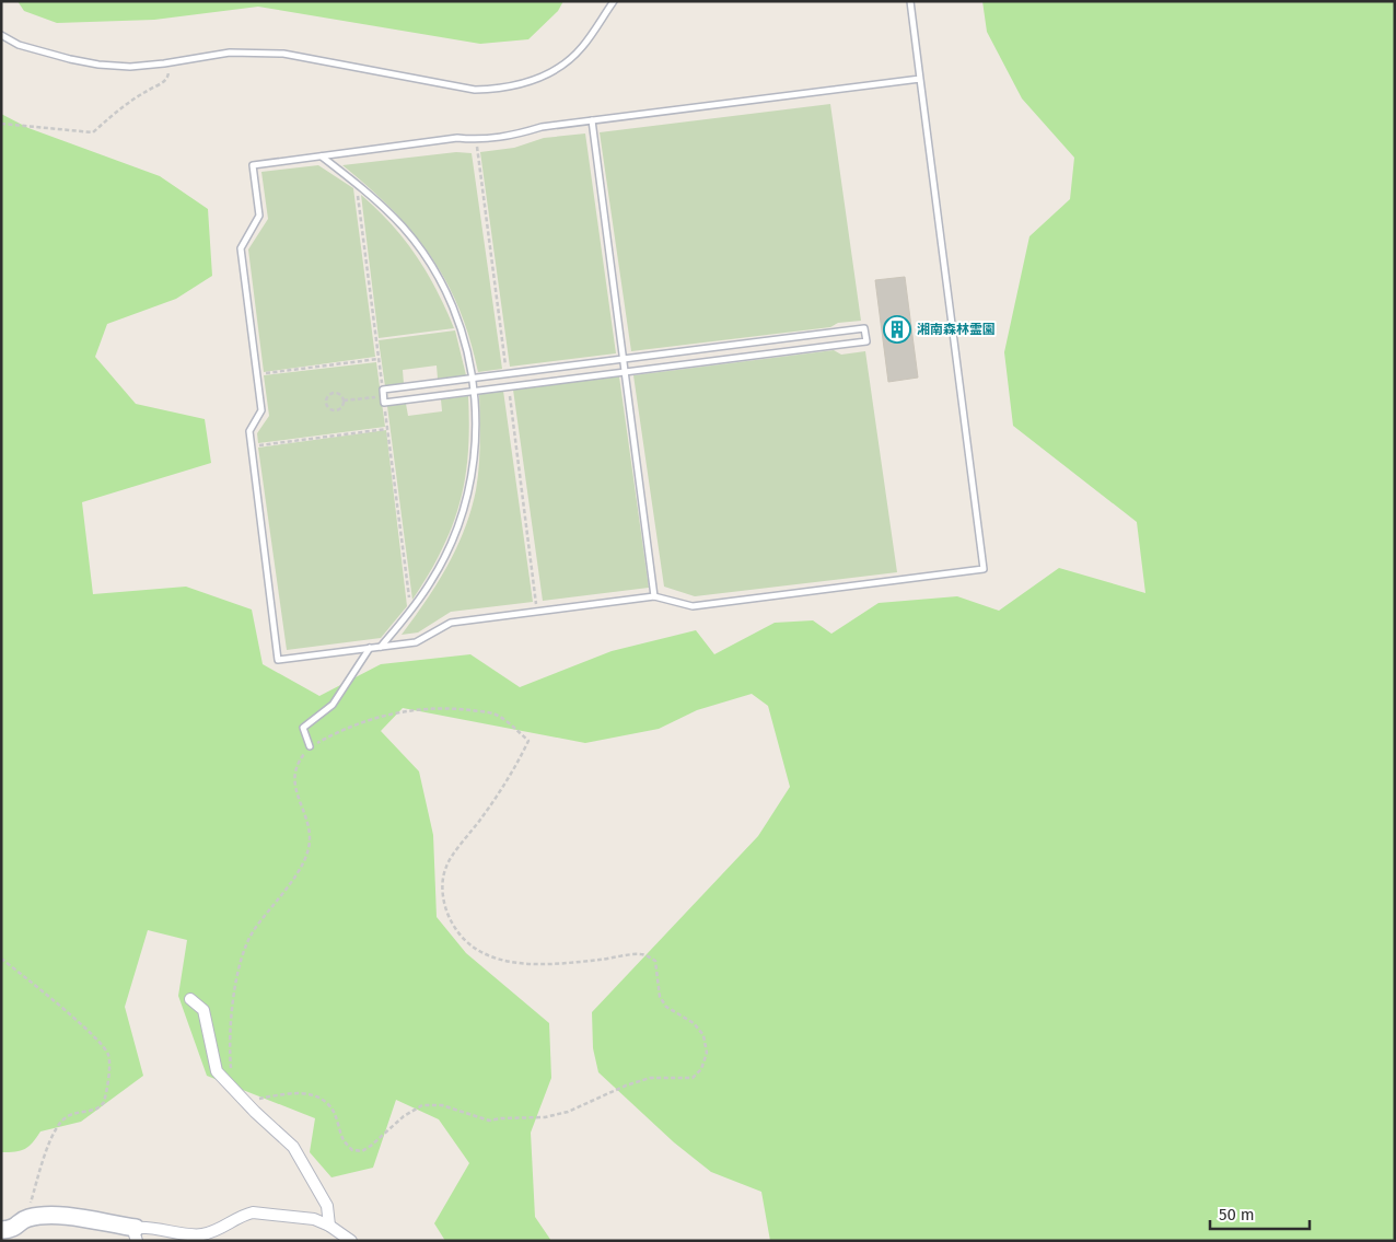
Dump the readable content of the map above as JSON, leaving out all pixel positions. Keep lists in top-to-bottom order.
{
  "places": {
    "building": ["湘南森林霊園"]
  },
  "scale_bar": "50 m"
}
